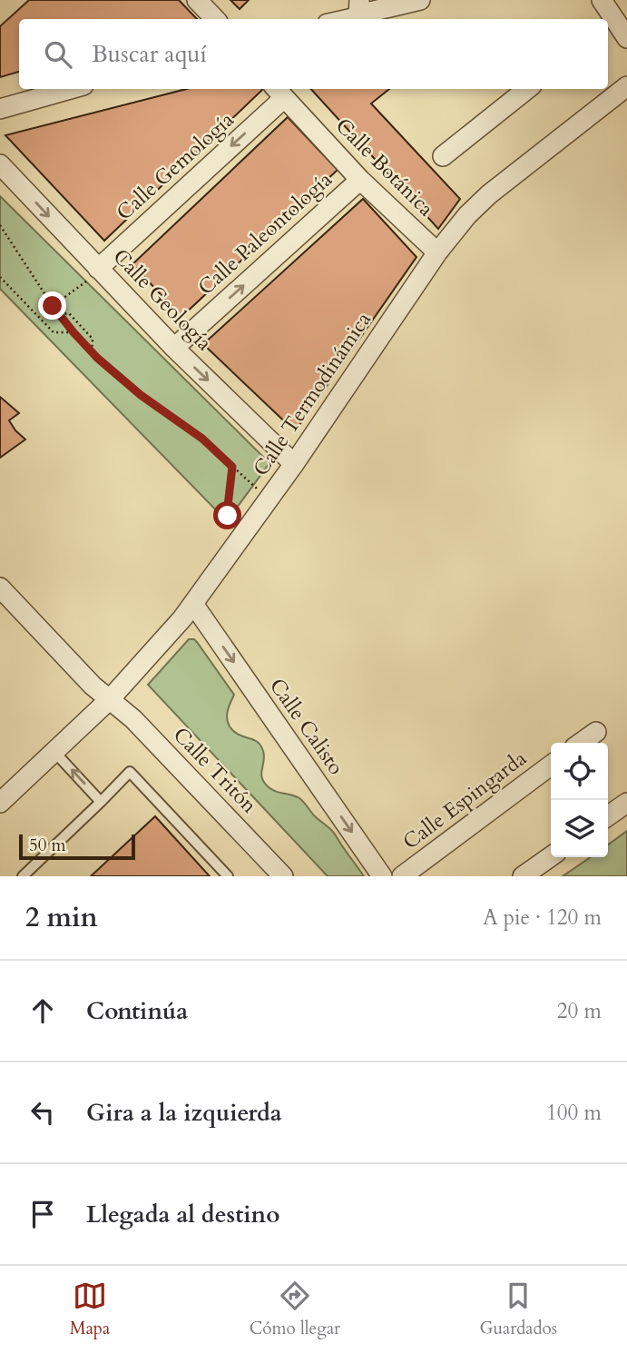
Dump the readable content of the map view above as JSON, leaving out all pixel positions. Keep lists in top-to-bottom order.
{
  "streets": {
    "street": [
      "Calle Gemología",
      "Calle Botánica",
      "Calle Paleontología",
      "Calle Geología",
      "Calle Termodinámica",
      "Calle Calisto",
      "Calle Tritón",
      "Calle Espingarda"
    ]
  },
  "crossings": [
    ["Calle Gemología", "Calle Botánica"],
    ["Calle Gemología", "Calle Geología"],
    ["Calle Botánica", "Calle Paleontología"],
    ["Calle Botánica", "Calle Termodinámica"],
    ["Calle Paleontología", "Calle Geología"],
    ["Calle Geología", "Calle Termodinámica"],
    ["Calle Termodinámica", "Calle Calisto"],
    ["Calle Termodinámica", "Calle Tritón"]
  ],
  "one_way": [
    "Calle Gemología",
    "Calle Paleontología",
    "Calle Geología",
    "Calle Calisto"
  ],
  "scale_bar": "50 m",
  "page": {
    "search": "Buscar aquí",
    "scale": "50 m",
    "heading": ["2 min", "A pie · 120 m"],
    "list": [
      ["Continúa", "20 m"],
      ["Gira a la izquierda", "100 m"],
      "Llegada al destino"
    ],
    "nav": ["Mapa", "Cómo llegar", "Guardados"]
  }
}
